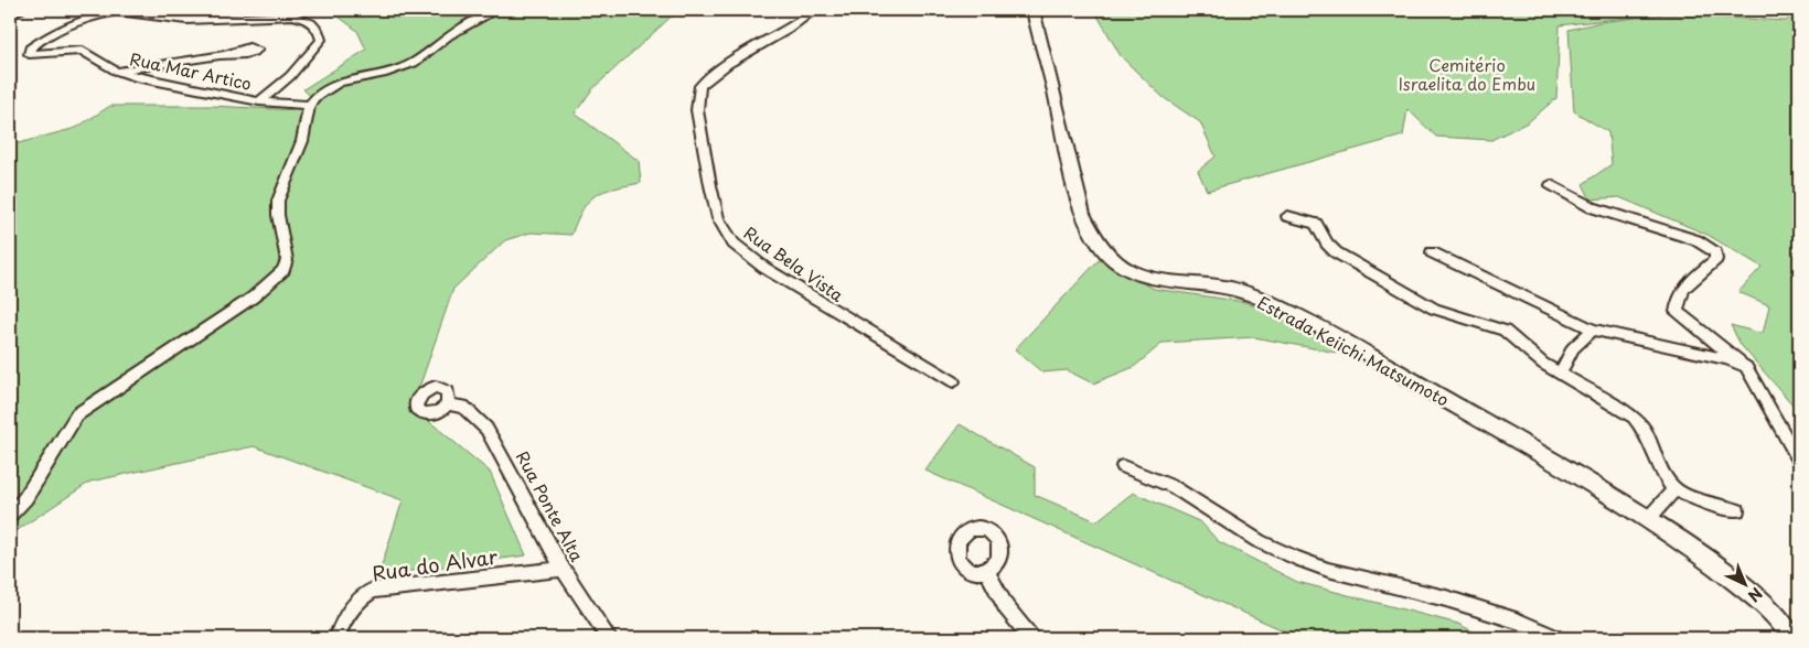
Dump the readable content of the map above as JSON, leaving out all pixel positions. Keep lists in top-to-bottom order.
{
  "streets": {
    "main road": ["Estrada Keiichi Matsumoto"],
    "street": [
      "Rua Mar Artico",
      "Rua Bela Vista",
      "Rua Ponte Alta",
      "Rua do Alvar"
    ]
  },
  "crossings": [
    ["Rua Ponte Alta", "Rua do Alvar"]
  ],
  "parks": ["Cemitério Israelita do Embu"],
  "north": "bottom right"
}
